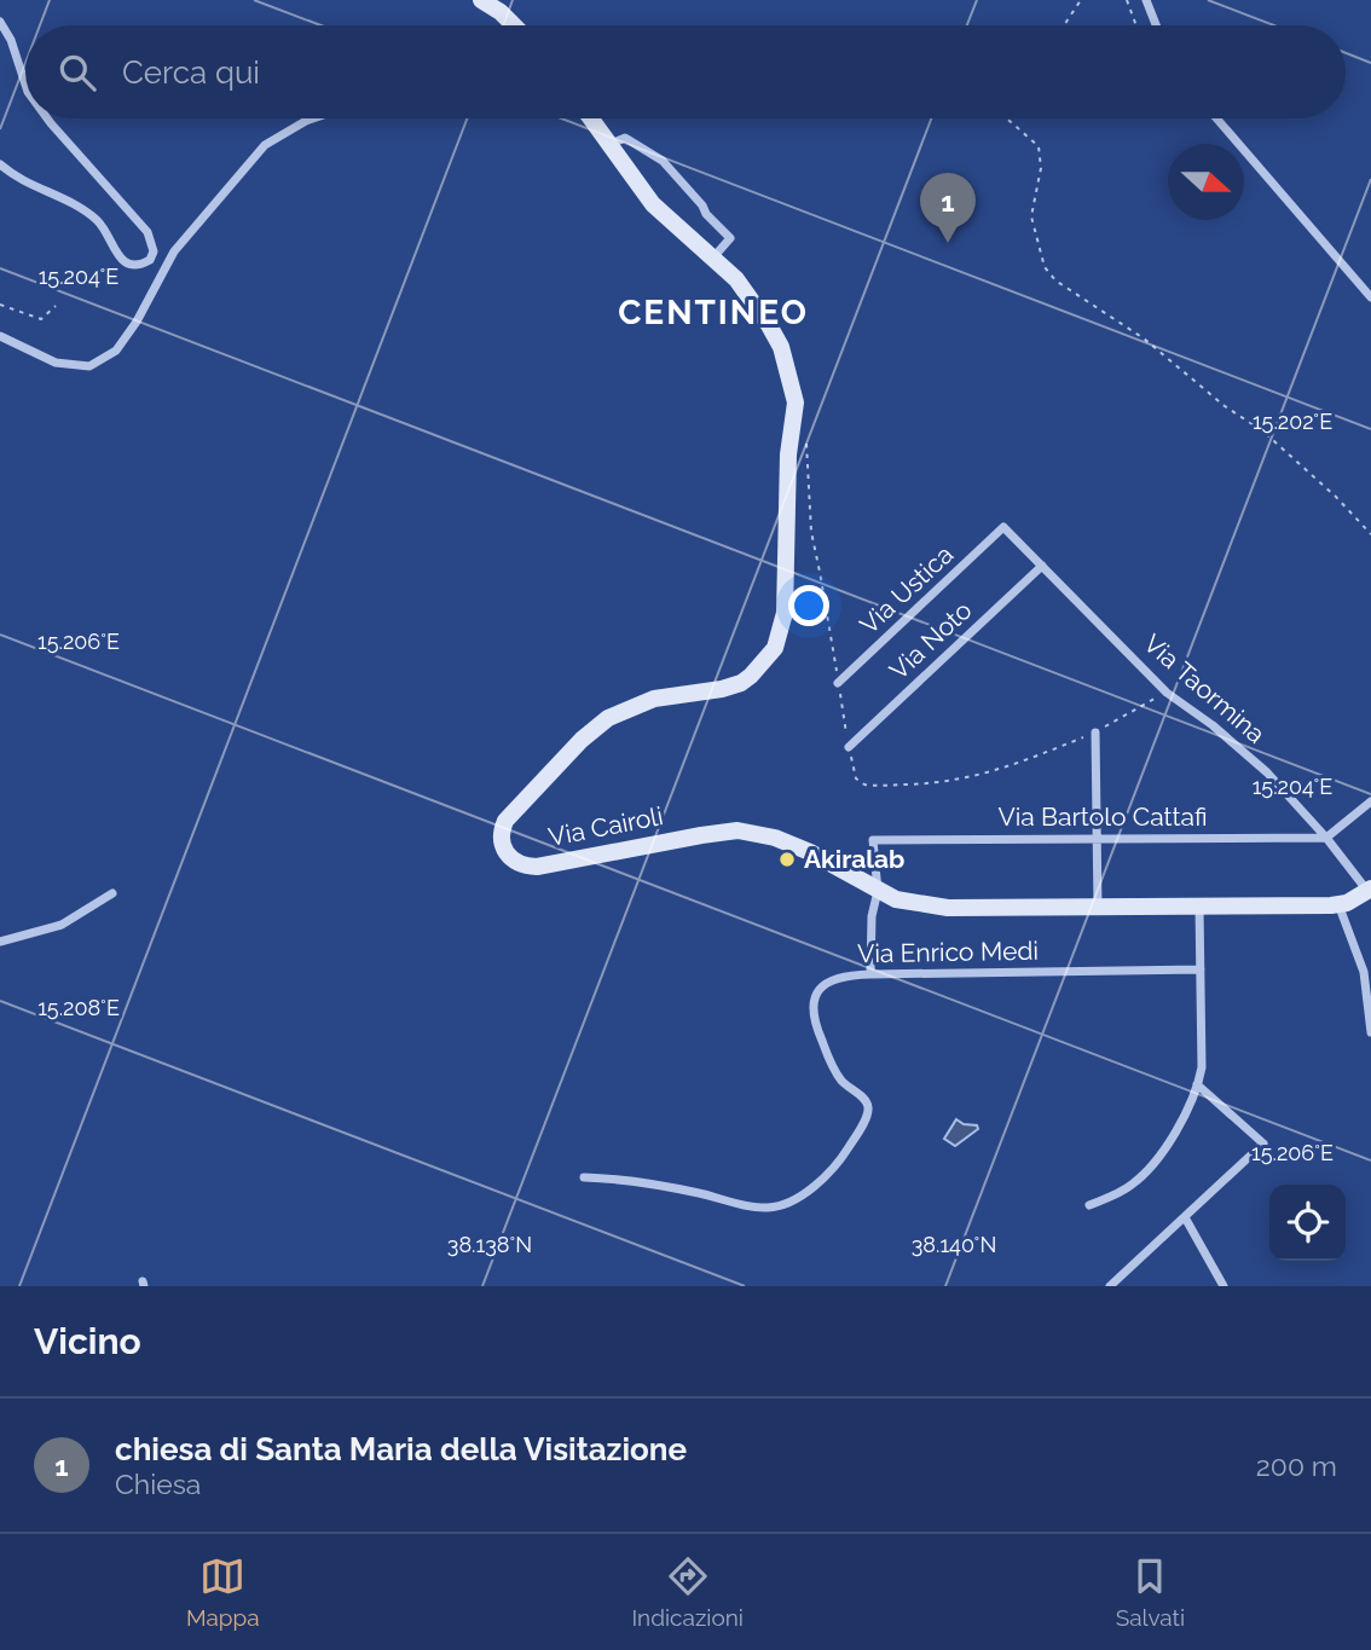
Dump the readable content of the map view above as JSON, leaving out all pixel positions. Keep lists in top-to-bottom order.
{
  "streets": {
    "street": [
      "Via Ustica",
      "Via Noto",
      "Via Taormina",
      "Via Bartolo Cattafi",
      "Via Cairoli",
      "Via Enrico Medi"
    ]
  },
  "crossings": [
    ["Via Ustica", "Via Taormina"],
    ["Via Noto", "Via Taormina"],
    ["Via Taormina", "Via Bartolo Cattafi"],
    ["Via Taormina", "Via Cairoli"],
    ["Via Bartolo Cattafi", "Via Cairoli"]
  ],
  "districts": ["CENTINEO"],
  "places": ["Akiralab"],
  "north": "right",
  "page": {
    "search": "Cerca qui",
    "pins": "1",
    "heading": "Vicino",
    "list": [
      {
        "mark": "1",
        "name": "chiesa di Santa Maria della Visitazione",
        "note": "Chiesa",
        "value": "200 m"
      }
    ],
    "nav": ["Mappa", "Indicazioni", "Salvati"]
  },
  "coordinates": [
    "15.204°E",
    "15.202°E",
    "15.206°E",
    "15.208°E",
    "38.138°N",
    "38.140°N"
  ]
}
